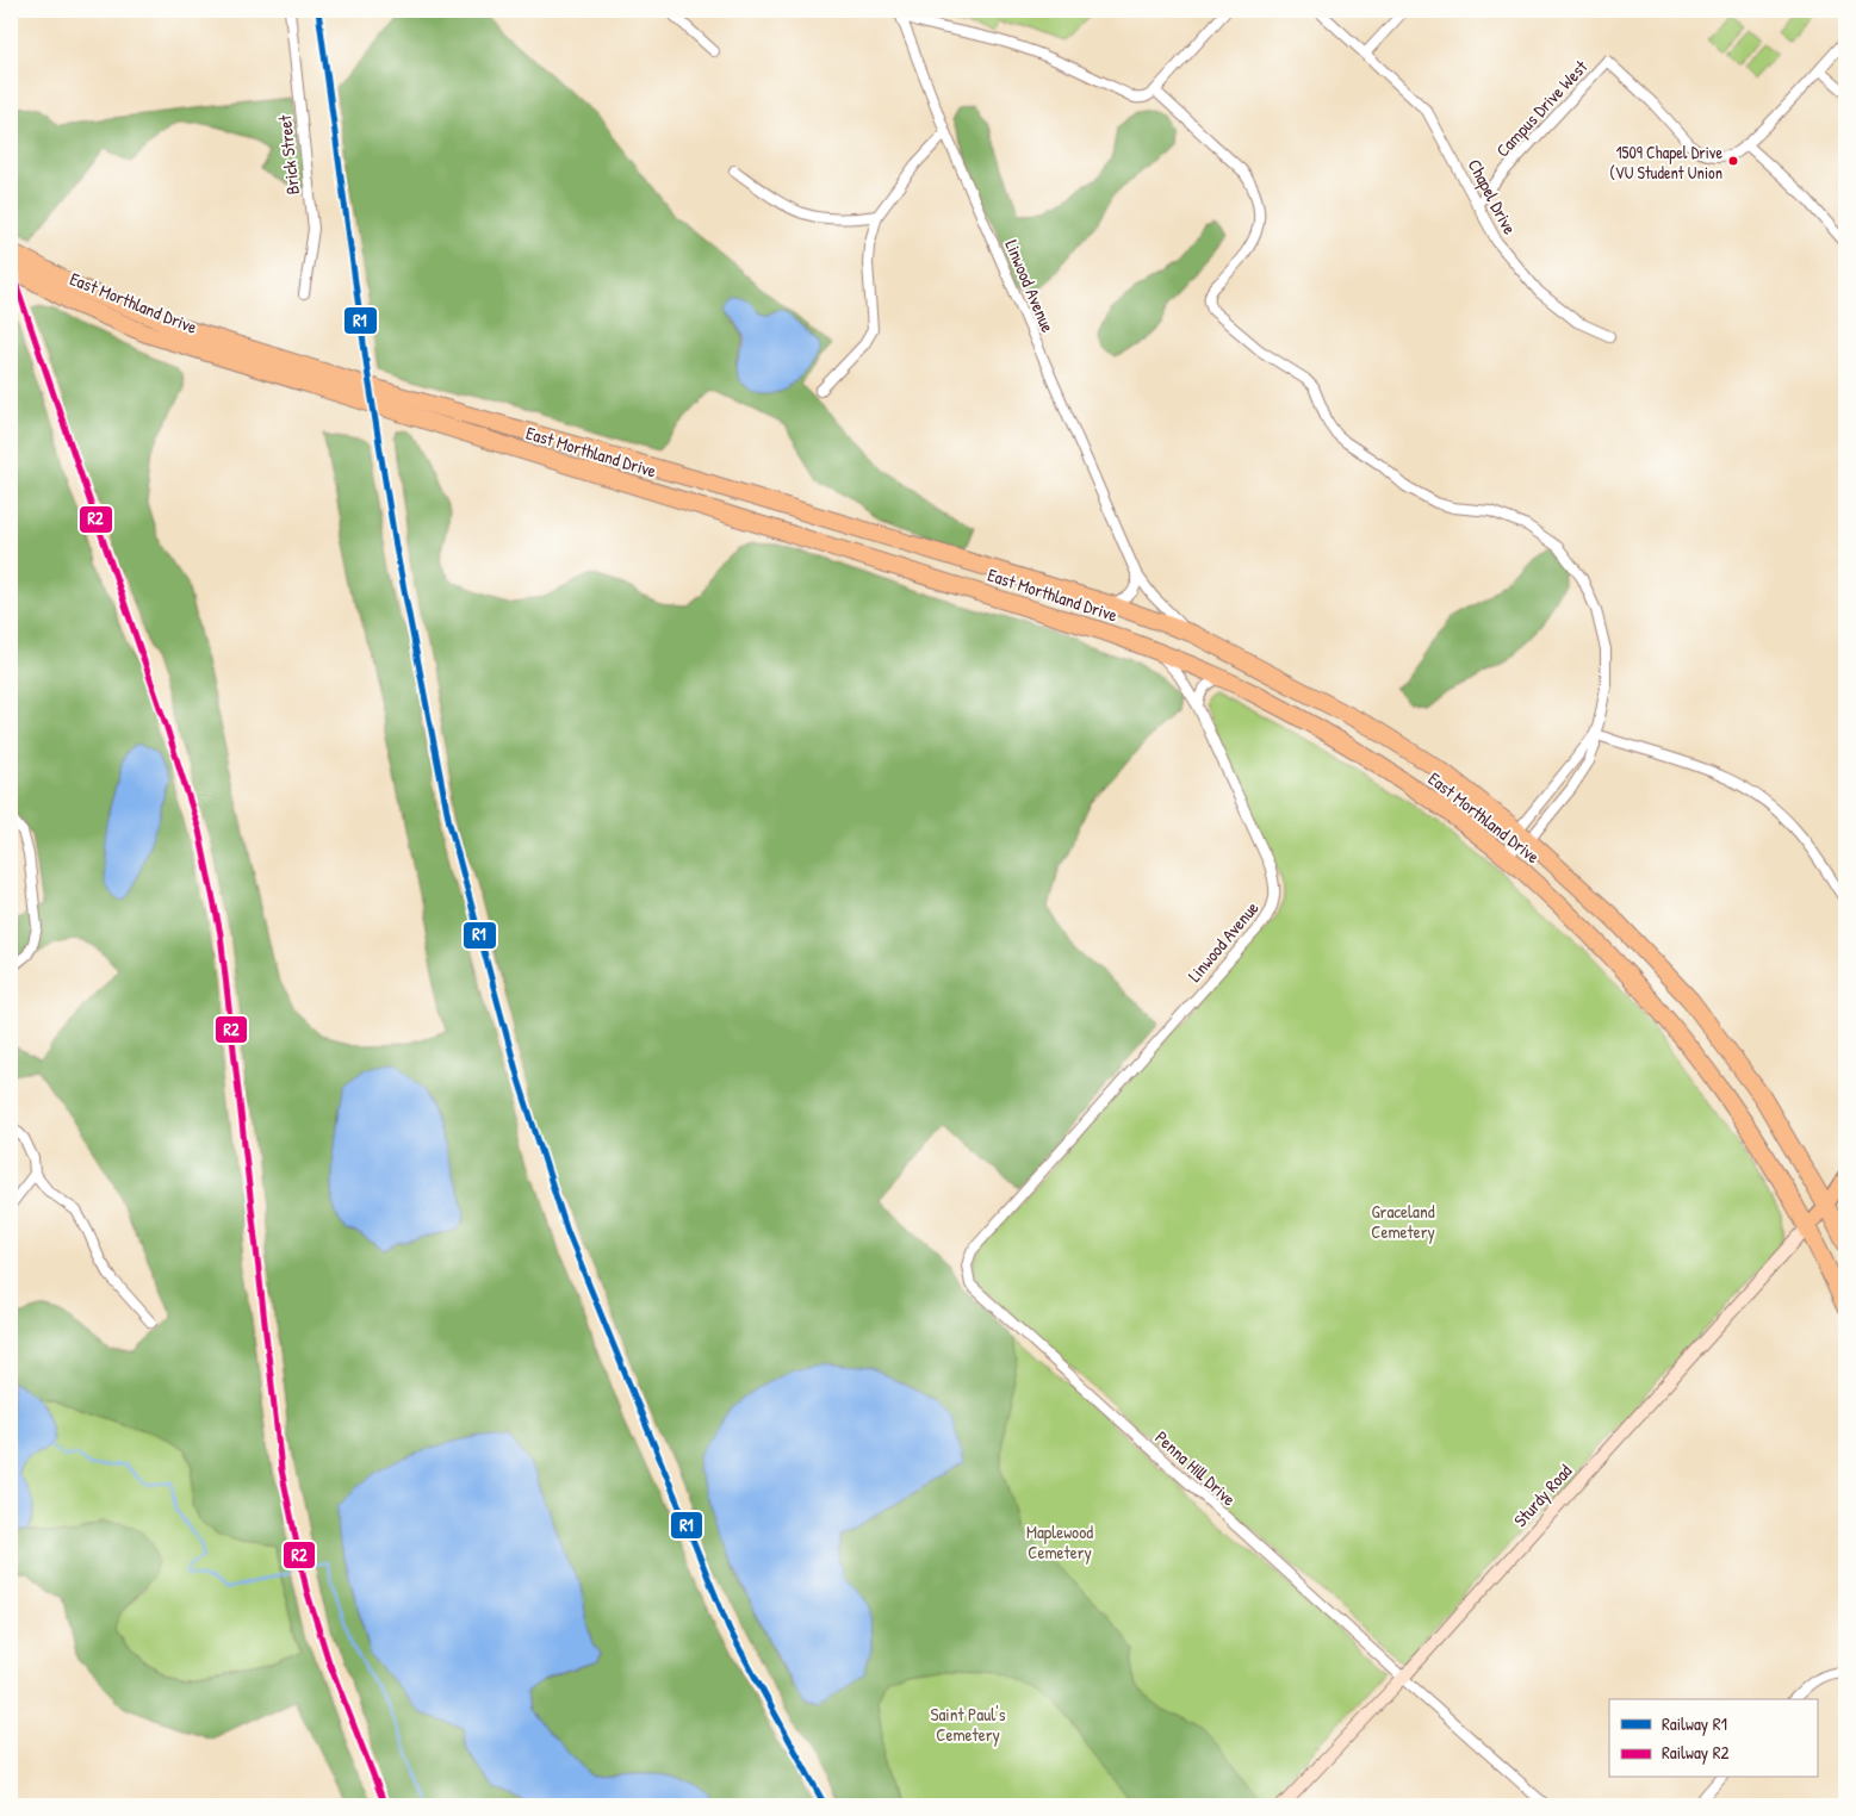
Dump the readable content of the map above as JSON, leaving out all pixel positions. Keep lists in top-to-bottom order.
{
  "streets": {
    "highway": ["East Morthland Drive"],
    "main road": ["Sturdy Road"],
    "street": [
      "Campus Drive West",
      "Brick Street",
      "Chapel Drive",
      "Linwood Avenue",
      "Penna Hill Drive"
    ]
  },
  "crossings": [
    ["Campus Drive West", "Chapel Drive"],
    ["Linwood Avenue", "East Morthland Drive"],
    ["Linwood Avenue", "Penna Hill Drive"],
    ["East Morthland Drive", "Sturdy Road"],
    ["Penna Hill Drive", "Sturdy Road"]
  ],
  "parks": ["Graceland Cemetery", "Maplewood Cemetery", "Saint Paul's Cemetery"],
  "places": ["1509 Chapel Drive (VU Student Union"],
  "lines": ["rail line R1", "rail line R2"],
  "legend": ["Railway R1", "Railway R2"]
}
